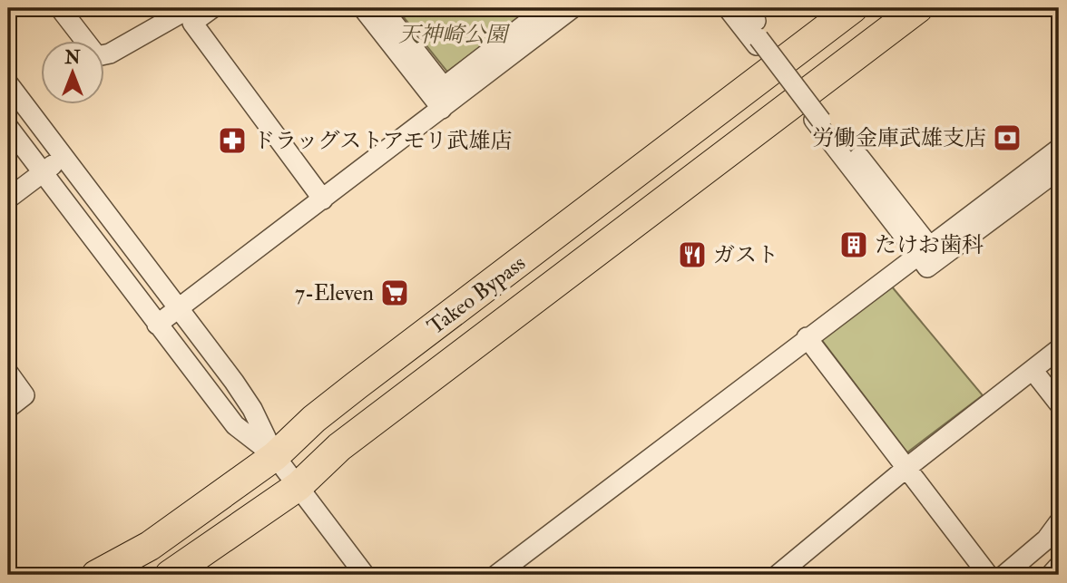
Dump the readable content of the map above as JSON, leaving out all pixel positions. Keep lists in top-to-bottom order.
{
  "streets": {
    "highway": ["Takeo Bypass"]
  },
  "parks": ["天神崎公園"],
  "places": {
    "bank": ["労働金庫武雄支店"],
    "pharmacy": ["ドラッグストアモリ武雄店"],
    "building": ["たけお歯科"],
    "restaurant": ["ガスト"],
    "supermarket": ["7-Eleven"]
  },
  "north": "top"
}
